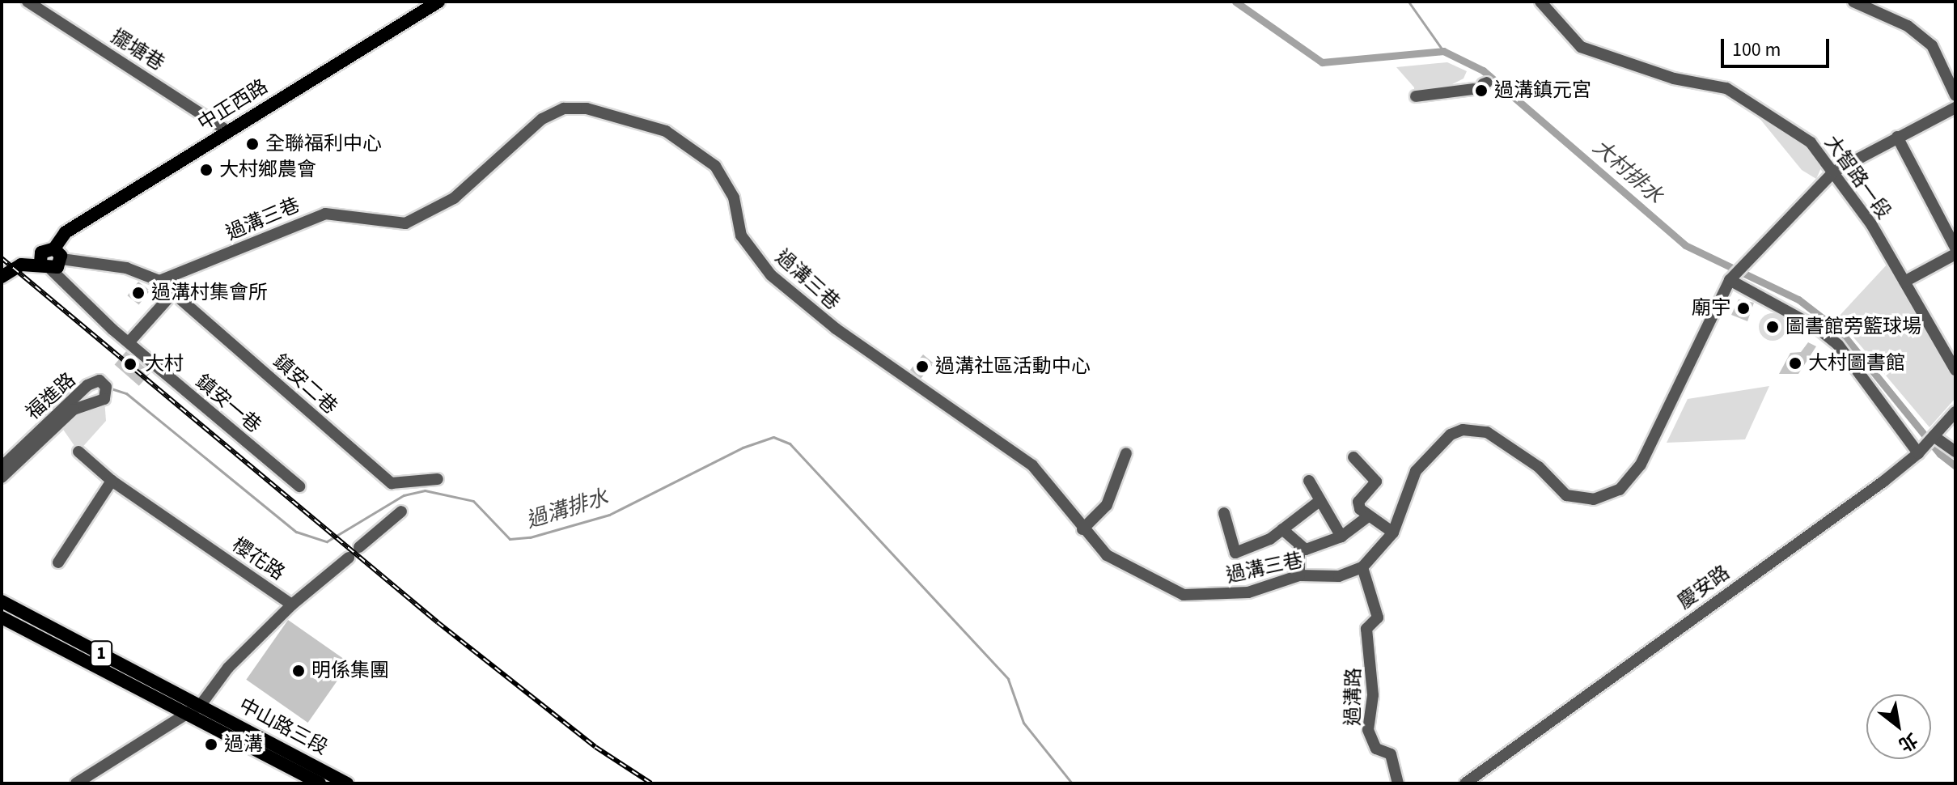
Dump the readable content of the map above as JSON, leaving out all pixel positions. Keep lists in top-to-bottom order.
{
  "streets": {
    "main road": ["中正西路", "1", "中山路三段"],
    "street": [
      "擺塘巷",
      "大智路一段",
      "過溝三巷",
      "鎮安二巷",
      "福進路",
      "鎮安一巷",
      "櫻花路",
      "慶安路",
      "過溝路"
    ]
  },
  "crossings": [
    ["擺塘巷", "中正西路"],
    ["中正西路", "鎮安一巷"],
    ["過溝三巷", "鎮安二巷"],
    ["過溝三巷", "過溝路"],
    ["櫻花路", "1"],
    ["櫻花路", "中山路三段"],
    ["1", "中山路三段"]
  ],
  "water": ["大村排水", "過溝排水"],
  "places": [
    "過溝鎮元宮",
    "全聯福利中心",
    "大村鄉農會",
    "過溝村集會所",
    "廟宇",
    "圖書館旁籃球場",
    "大村圖書館",
    "大村",
    "過溝社區活動中心",
    "明係集團",
    "過溝"
  ],
  "scale_bar": "100 m",
  "north": "bottom right"
}
